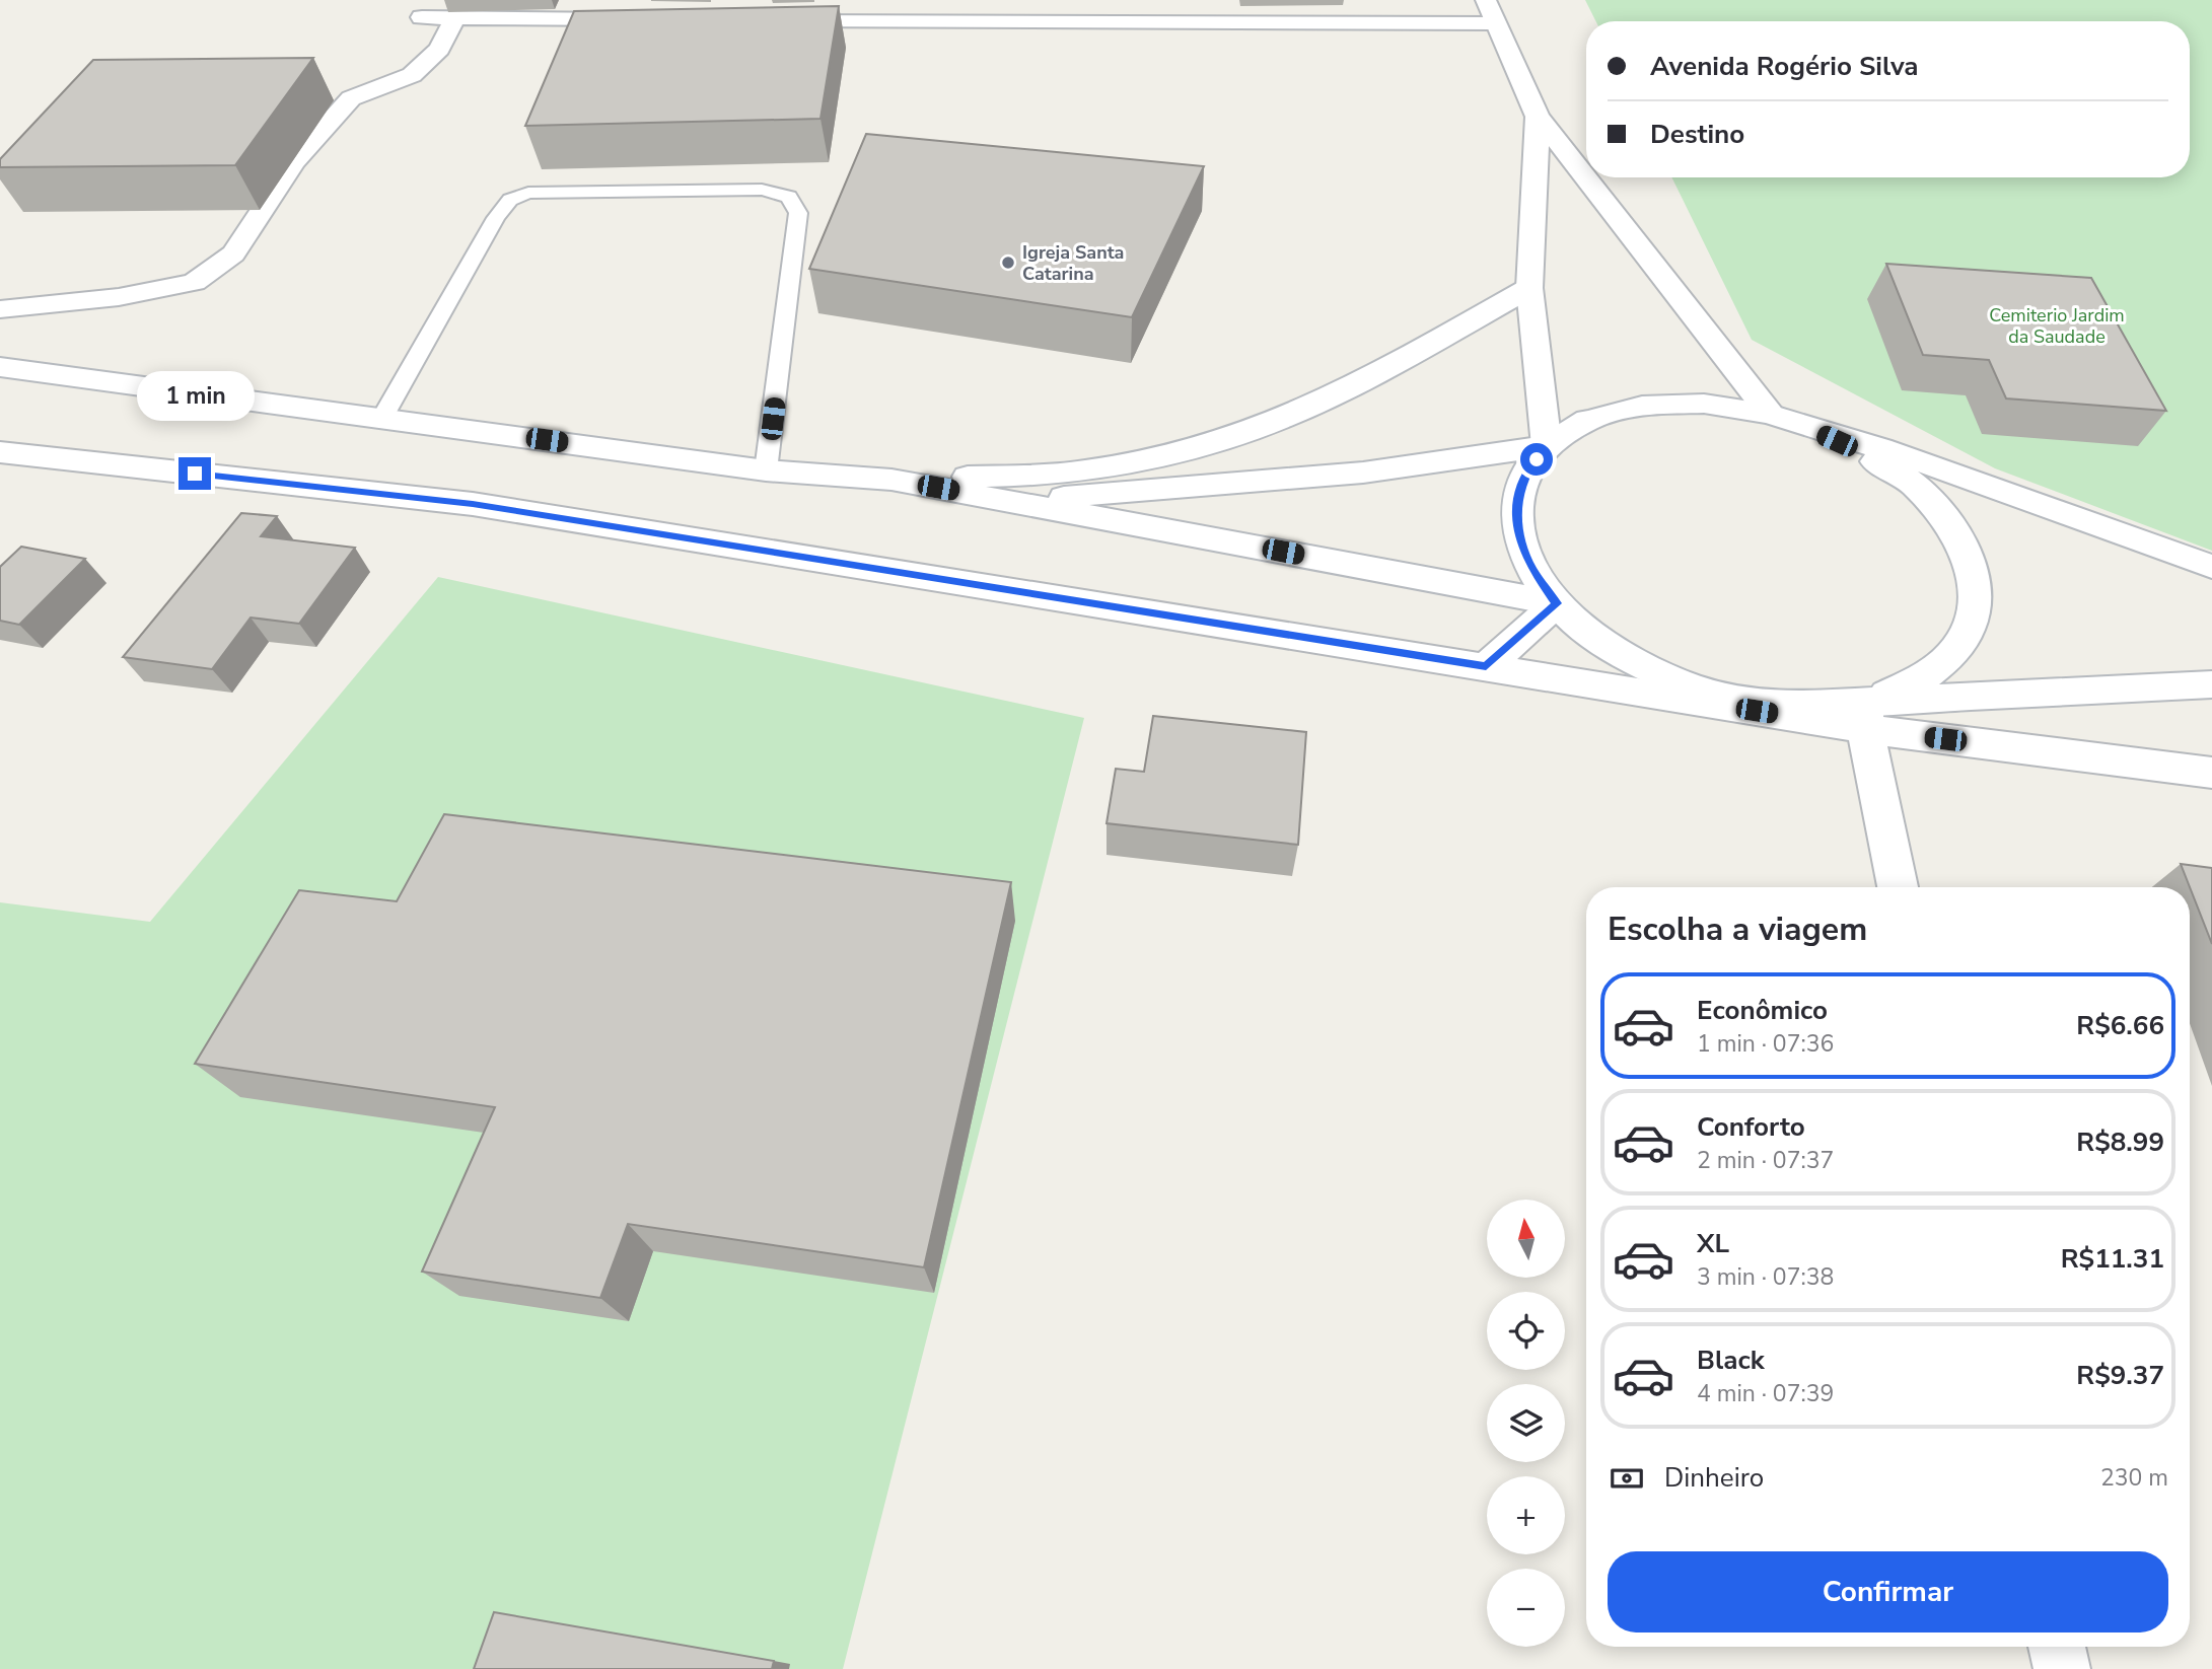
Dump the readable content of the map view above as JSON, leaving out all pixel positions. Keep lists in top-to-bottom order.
{
  "parks": ["Cemiterio Jardim da Saudade"],
  "places": ["Igreja Santa Catarina"],
  "north": "top",
  "page": {
    "banner": ["Avenida Rogério Silva", "Destino"],
    "bubble": "1 min",
    "heading": "Escolha a viagem",
    "list": [
      {
        "name": "Econômico",
        "note": "1 min · 07:36",
        "value": "R$6.66"
      },
      {
        "name": "Conforto",
        "note": "2 min · 07:37",
        "value": "R$8.99"
      },
      {
        "name": "XL",
        "note": "3 min · 07:38",
        "value": "R$11.31"
      },
      {
        "name": "Black",
        "note": "4 min · 07:39",
        "value": "R$9.37"
      }
    ],
    "map_buttons": ["+", "−"],
    "pay": ["Dinheiro", "230 m"],
    "buttons": "Confirmar"
  }
}
